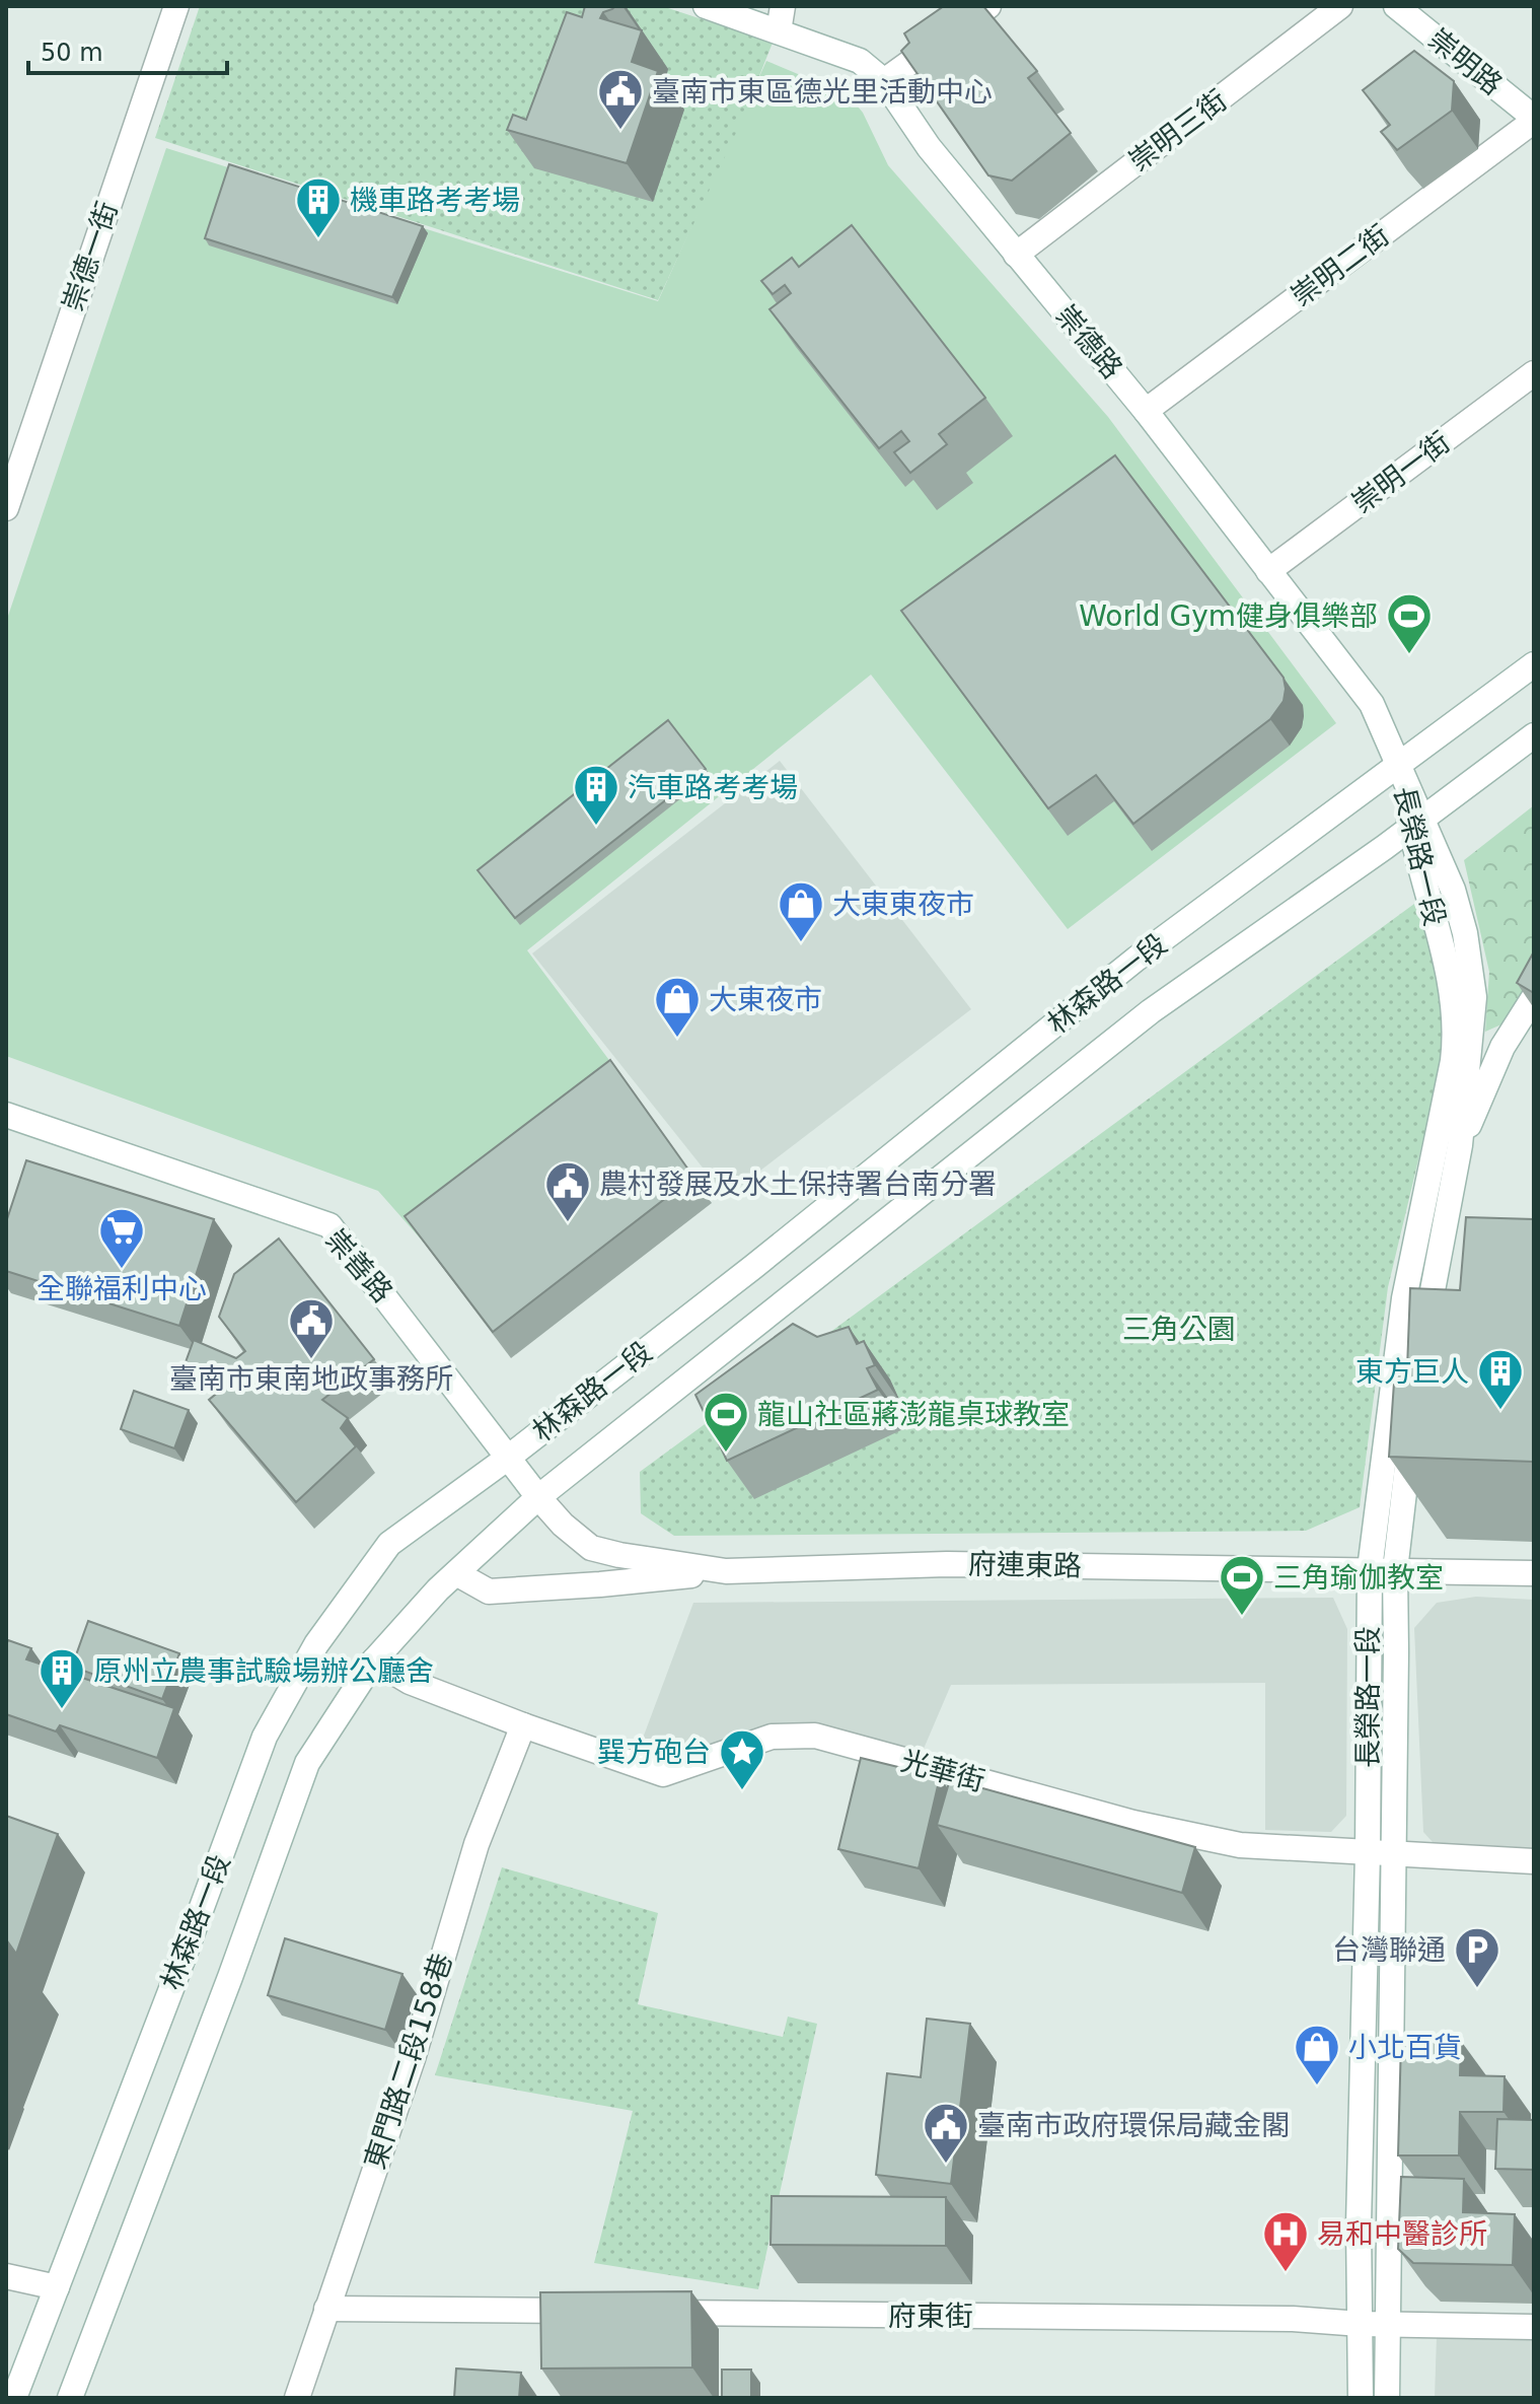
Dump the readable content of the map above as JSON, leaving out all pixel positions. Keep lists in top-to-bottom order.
{
  "streets": {
    "street": [
      "崇明路",
      "崇明三街",
      "崇德一街",
      "崇明二街",
      "崇德路",
      "崇明一街",
      "長榮路一段",
      "林森路一段",
      "崇善路",
      "府連東路",
      "光華街",
      "東門路二段158巷",
      "府東街"
    ]
  },
  "crossings": [
    ["崇明路", "崇明二街"],
    ["崇明三街", "崇德路"],
    ["崇明二街", "崇德路"],
    ["崇德路", "崇明一街"],
    ["崇德路", "長榮路一段"],
    ["崇德路", "林森路一段"],
    ["長榮路一段", "林森路一段"],
    ["長榮路一段", "府連東路"],
    ["長榮路一段", "光華街"],
    ["長榮路一段", "府東街"],
    ["林森路一段", "崇善路"],
    ["林森路一段", "府連東路"],
    ["林森路一段", "光華街"],
    ["崇善路", "府連東路"],
    ["光華街", "東門路二段158巷"]
  ],
  "parks": ["三角公園"],
  "places": {
    "public building": [
      "臺南市東區德光里活動中心",
      "農村發展及水土保持署台南分署",
      "臺南市東南地政事務所",
      "臺南市政府環保局藏金閣"
    ],
    "building": [
      "機車路考考場",
      "汽車路考考場",
      "東方巨人",
      "原州立農事試驗場辦公廳舍"
    ],
    "sports": ["World Gym健身俱樂部", "龍山社區蔣澎龍桌球教室", "三角瑜伽教室"],
    "shop": ["大東東夜市", "大東夜市", "小北百貨"],
    "supermarket": ["全聯福利中心"],
    "place": ["巽方砲台"],
    "parking": ["台灣聯通"],
    "hospital": ["易和中醫診所"]
  },
  "scale_bar": "50 m"
}
